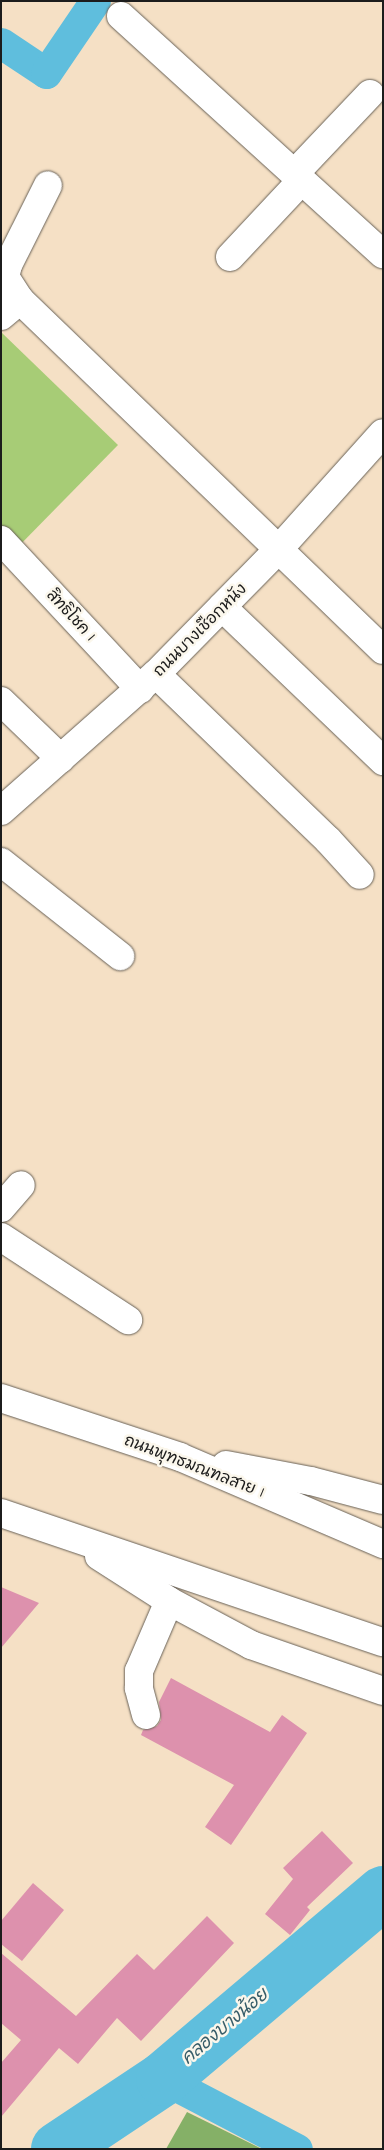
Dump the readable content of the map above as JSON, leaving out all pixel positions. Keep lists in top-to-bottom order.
{
  "streets": {
    "street": ["สิทธิโชค 1", "ถนนบางเชือกหนัง", "ถนนพุทธมณฑลสาย 1"]
  },
  "crossings": [
    ["สิทธิโชค 1", "ถนนบางเชือกหนัง"]
  ],
  "water": ["คลองบางน้อย"]
}
